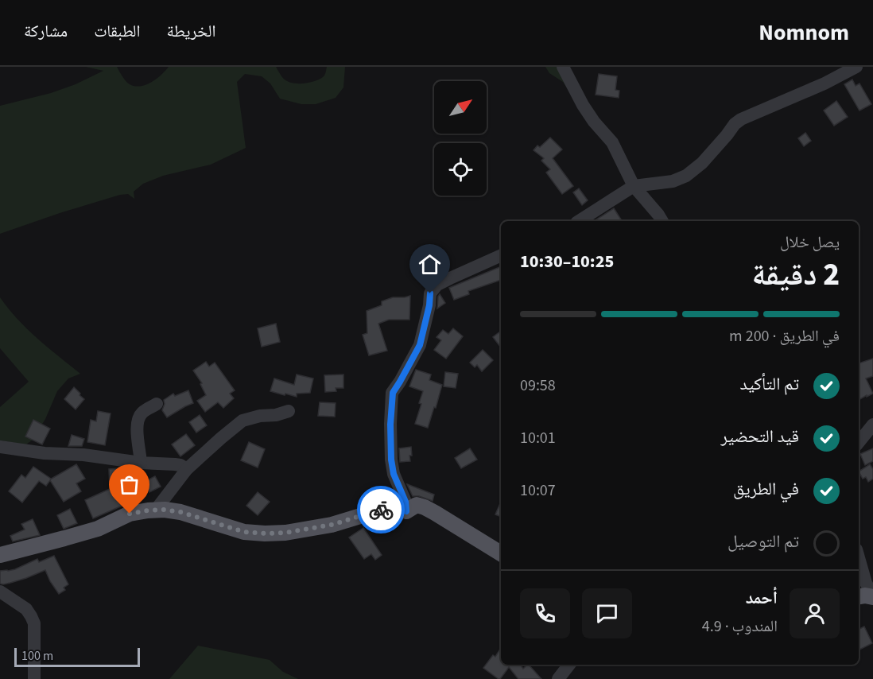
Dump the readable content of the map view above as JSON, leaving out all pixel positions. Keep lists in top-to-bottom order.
{
  "scale_bar": "100 m",
  "north": "top right",
  "page": {
    "header": "Nomnom",
    "nav": ["الخريطة", "الطبقات", "مشاركة"],
    "heading": ["2 دقيقة", "يصل خلال", "10:25–10:30"],
    "panel": ["أحمد", "المندوب · 4.9"],
    "bar": "في الطريق · 200 m",
    "list": [
      ["تم التأكيد", "09:58"],
      ["قيد التحضير", "10:01"],
      ["في الطريق", "10:07"],
      "تم التوصيل"
    ],
    "scale": "100 m"
  }
}
